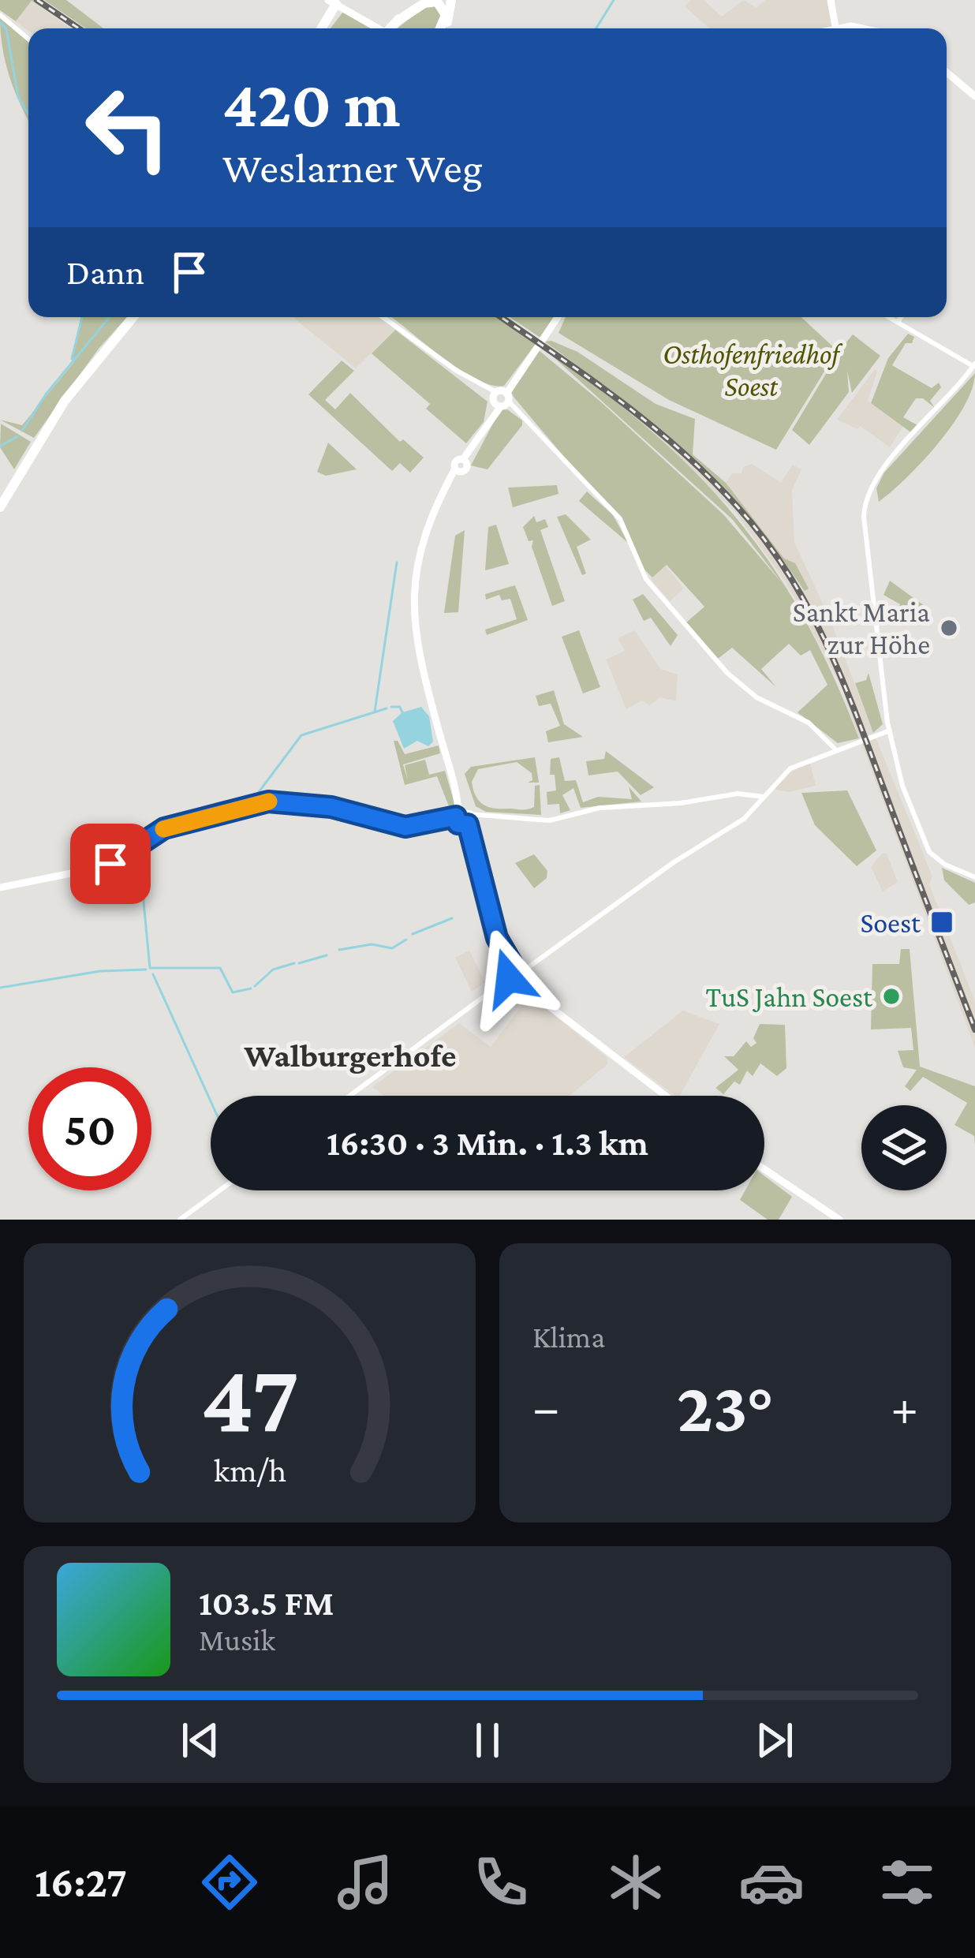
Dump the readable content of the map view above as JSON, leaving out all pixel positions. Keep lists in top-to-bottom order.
{
  "districts": ["Walburgerhofe"],
  "parks": ["Osthofenfriedhof Soest"],
  "places": {
    "other": ["Sankt Maria zur Höhe", "TuS Jahn Soest"],
    "transit": ["Soest"]
  },
  "page": {
    "turn": ["420 m", "Weslarner Weg"],
    "then": "Dann",
    "limit": "50",
    "trip": "16:30 · 3 Min. · 1.3 km",
    "tile": "Klima",
    "heat": ["−", "23°", "+"],
    "song": ["103.5 FM", "Musik"],
    "tabs": "16:27",
    "gauge": ["47", "km/h"]
  }
}
